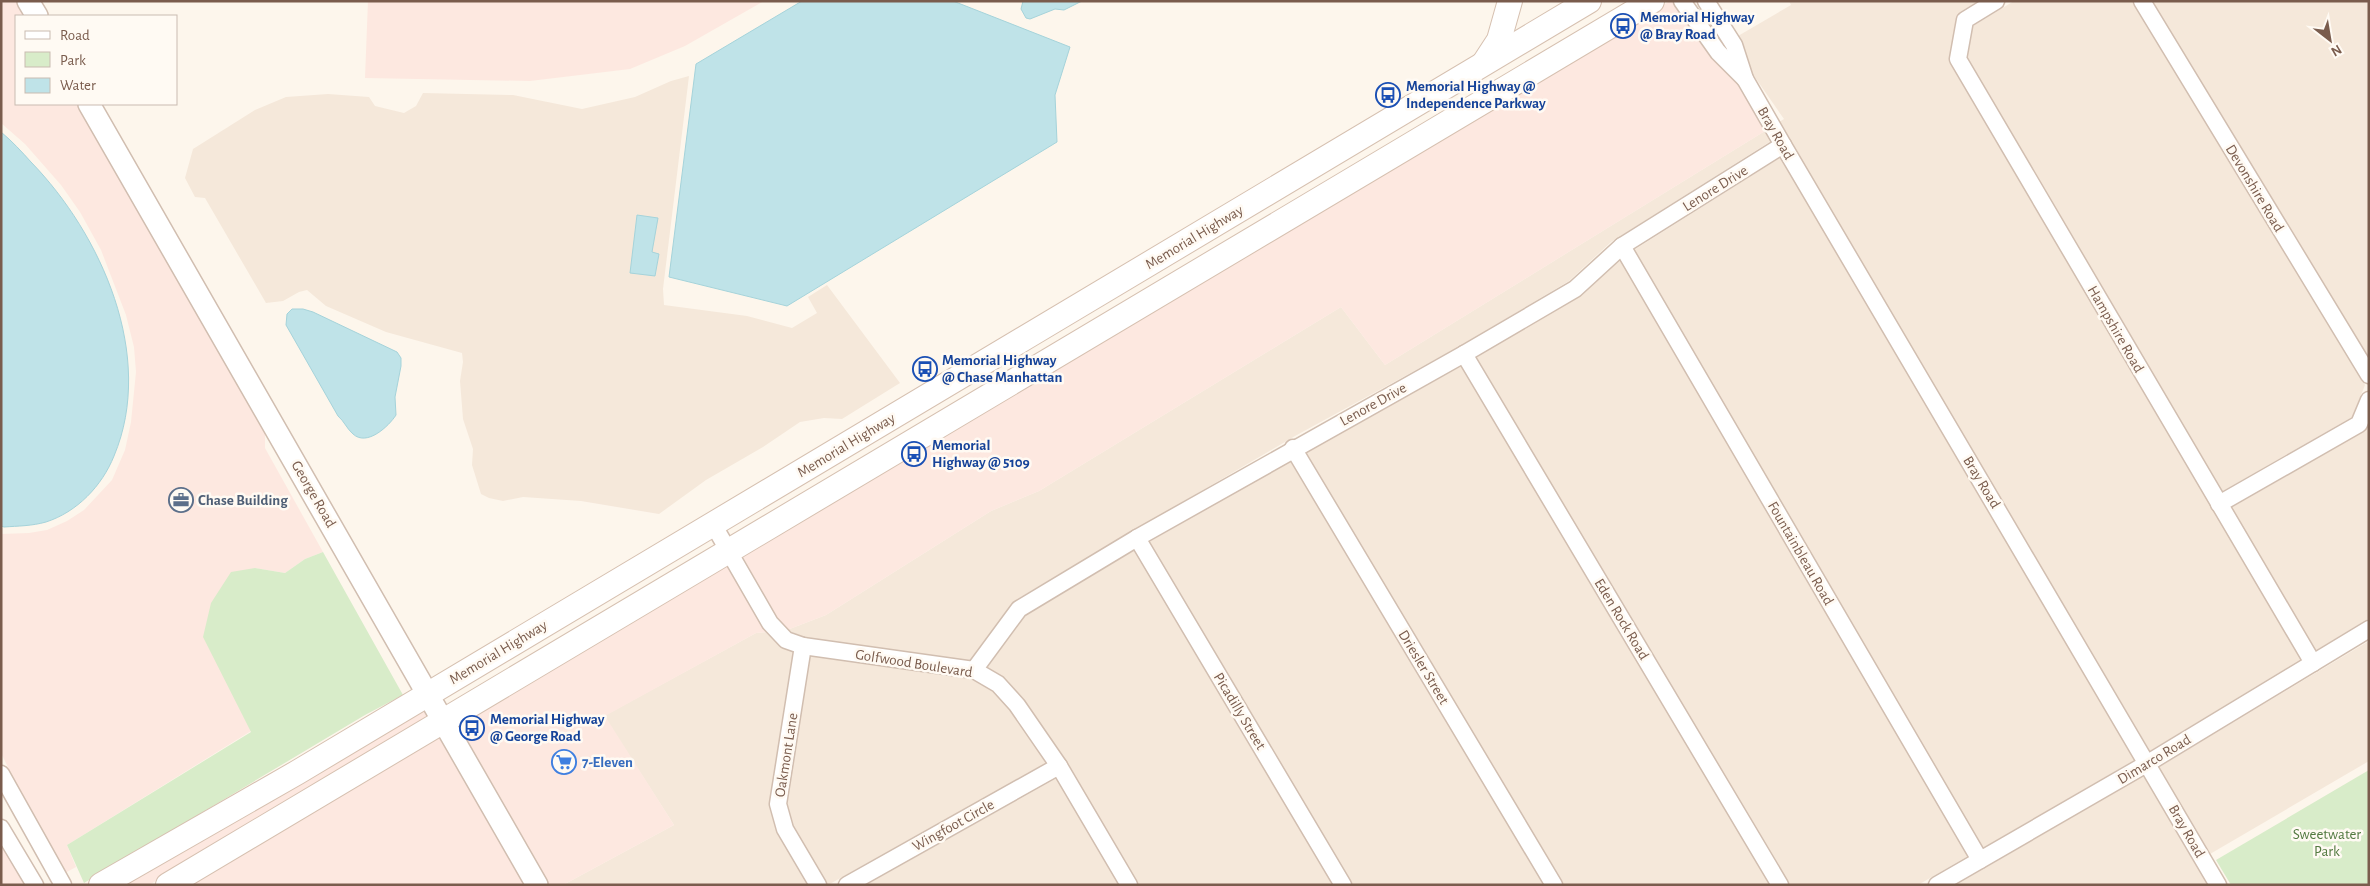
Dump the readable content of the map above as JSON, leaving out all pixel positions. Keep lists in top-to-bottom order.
{
  "streets": {
    "main road": ["Memorial Highway"],
    "street": [
      "Bray Road",
      "Lenore Drive",
      "Devonshire Road",
      "Hampshire Road",
      "George Road",
      "Fountainbleau Road",
      "Eden Rock Road",
      "Golfwood Boulevard",
      "Driesler Street",
      "Picadilly Street",
      "Oakmont Lane",
      "Dimarco Road",
      "Wingfoot Circle"
    ]
  },
  "crossings": [
    ["Bray Road", "Lenore Drive"],
    ["Bray Road", "Dimarco Road"],
    ["Lenore Drive", "Fountainbleau Road"],
    ["Lenore Drive", "Eden Rock Road"],
    ["Lenore Drive", "Golfwood Boulevard"],
    ["Lenore Drive", "Driesler Street"],
    ["Lenore Drive", "Picadilly Street"],
    ["Memorial Highway", "George Road"],
    ["Memorial Highway", "Golfwood Boulevard"],
    ["Hampshire Road", "Dimarco Road"],
    ["Fountainbleau Road", "Dimarco Road"],
    ["Golfwood Boulevard", "Oakmont Lane"],
    ["Golfwood Boulevard", "Wingfoot Circle"]
  ],
  "parks": ["Sweetwater Park"],
  "places": {
    "bus stop": [
      "Memorial Highway @ Bray Road",
      "Memorial Highway @ Independence Parkway",
      "Memorial Highway @ Chase Manhattan",
      "Memorial Highway @ 5109",
      "Memorial Highway @ George Road"
    ],
    "office": ["Chase Building"],
    "supermarket": ["7-Eleven"]
  },
  "legend": ["Road", "Park", "Water"],
  "north": "bottom right"
}
